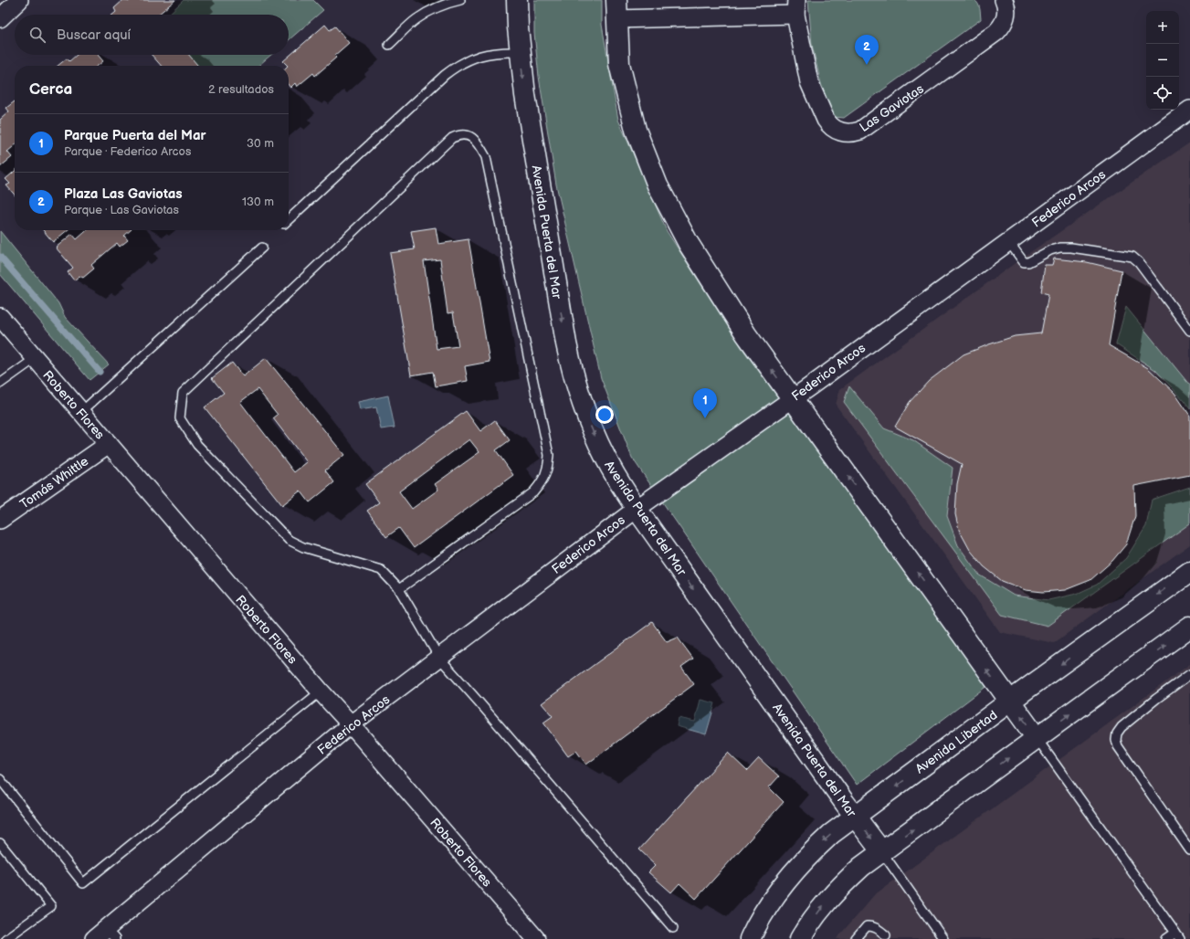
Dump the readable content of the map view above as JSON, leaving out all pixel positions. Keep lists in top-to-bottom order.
{
  "streets": {
    "street": [
      "Las Gaviotas",
      "Federico Arcos",
      "Avenida Puerta del Mar",
      "Roberto Flores",
      "Tomás Whittle",
      "Avenida Libertad"
    ]
  },
  "crossings": [
    ["Federico Arcos", "Avenida Puerta del Mar"],
    ["Federico Arcos", "Roberto Flores"],
    ["Avenida Puerta del Mar", "Avenida Libertad"],
    ["Roberto Flores", "Tomás Whittle"]
  ],
  "page": {
    "map_buttons": ["+", "−"],
    "search": "Buscar aquí",
    "pins": ["2", "1"],
    "heading": ["Cerca", "2 resultados"],
    "list": [
      {
        "mark": "1",
        "name": "Parque Puerta del Mar",
        "note": "Parque · Federico Arcos",
        "value": "30 m"
      },
      {
        "mark": "2",
        "name": "Plaza Las Gaviotas",
        "note": "Parque · Las Gaviotas",
        "value": "130 m"
      }
    ]
  }
}
